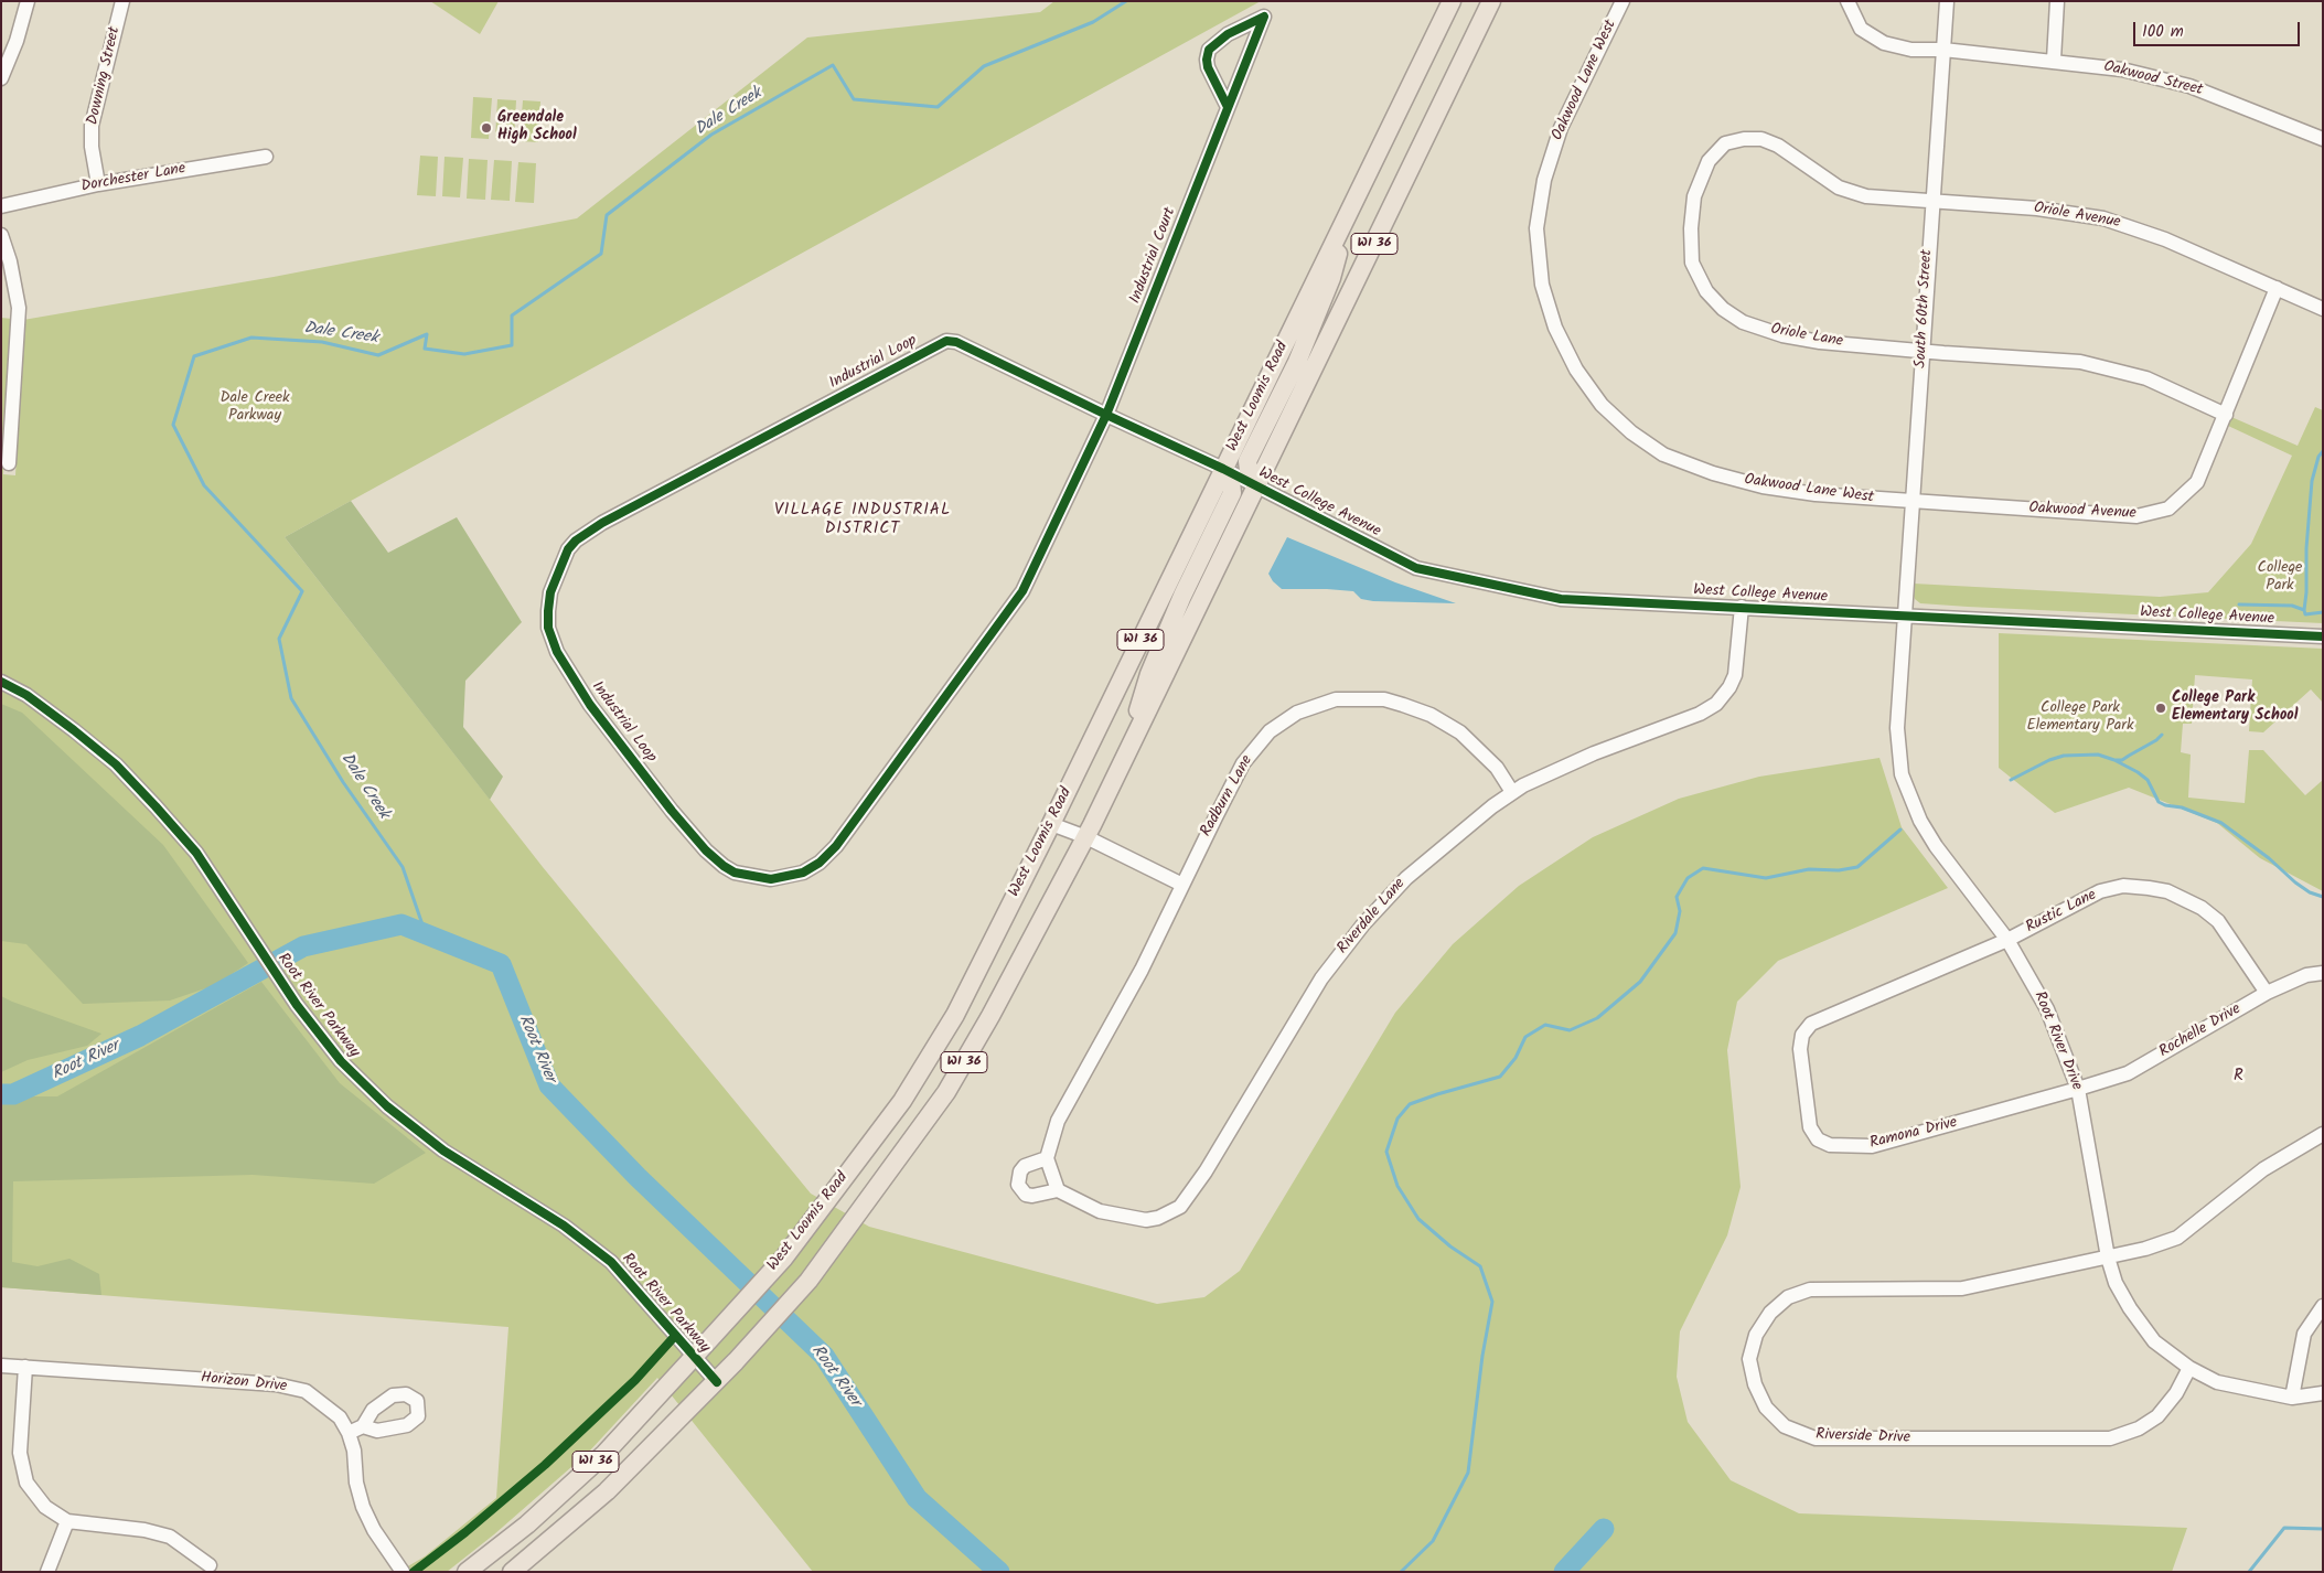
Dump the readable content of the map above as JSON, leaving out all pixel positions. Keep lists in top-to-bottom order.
{
  "streets": {
    "main road": ["WI 36", "West Loomis Road"],
    "street": [
      "Downing Street",
      "Oakwood Street",
      "Oakwood Lane West",
      "Dorchester Lane",
      "Oriole Avenue",
      "Industrial Court",
      "South 60th Street",
      "Oriole Lane",
      "Industrial Loop",
      "West College Avenue",
      "Oakwood Avenue",
      "Radburn Lane",
      "Rustic Lane",
      "Riverdale Lane",
      "Root River Parkway",
      "Rochelle Drive",
      "Root River Drive",
      "Ramona Drive",
      "Horizon Drive",
      "Riverside Drive"
    ]
  },
  "crossings": [
    ["Downing Street", "Dorchester Lane"],
    ["Oakwood Street", "South 60th Street"],
    ["Oakwood Lane West", "South 60th Street"],
    ["Oakwood Lane West", "Oakwood Avenue"],
    ["Oriole Avenue", "South 60th Street"],
    ["Oriole Avenue", "Oriole Lane"],
    ["Oriole Avenue", "Oakwood Avenue"],
    ["WI 36", "West College Avenue"],
    ["WI 36", "Root River Parkway"],
    ["Industrial Court", "Industrial Loop"],
    ["South 60th Street", "Oriole Lane"],
    ["South 60th Street", "West College Avenue"],
    ["South 60th Street", "Oakwood Avenue"],
    ["South 60th Street", "Root River Drive"],
    ["Oriole Lane", "Oakwood Avenue"],
    ["Industrial Loop", "West Loomis Road"],
    ["Industrial Loop", "West College Avenue"],
    ["West Loomis Road", "West College Avenue"],
    ["West Loomis Road", "Root River Parkway"],
    ["West College Avenue", "Riverdale Lane"],
    ["West College Avenue", "Root River Drive"],
    ["Radburn Lane", "Riverdale Lane"],
    ["Rustic Lane", "Rochelle Drive"],
    ["Rustic Lane", "Root River Drive"],
    ["Rustic Lane", "Ramona Drive"],
    ["Rochelle Drive", "Root River Drive"],
    ["Rochelle Drive", "Ramona Drive"],
    ["Root River Drive", "Ramona Drive"],
    ["Root River Drive", "Riverside Drive"]
  ],
  "districts": ["VILLAGE INDUSTRIAL DISTRICT", "R"],
  "water": ["Dale Creek", "Root River"],
  "parks": ["Dale Creek Parkway", "College Park", "College Park Elementary Park"],
  "places": ["Greendale High School", "College Park Elementary School"],
  "scale_bar": "100 m"
}
